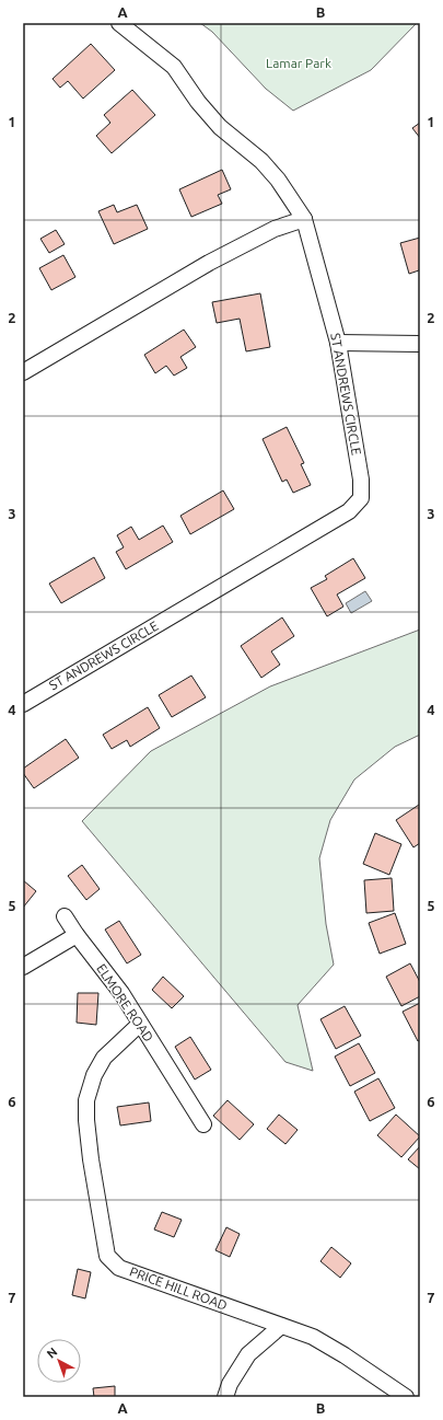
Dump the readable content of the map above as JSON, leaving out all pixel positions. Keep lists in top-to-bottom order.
{
  "streets": {
    "street": ["ST ANDREWS CIRCLE", "ELMORE ROAD", "PRICE HILL ROAD"]
  },
  "crossings": [
    ["ELMORE ROAD", "PRICE HILL ROAD"]
  ],
  "parks": ["Lamar Park"],
  "north": "top left",
  "grid": {
    "columns": ["A", "B"],
    "rows": [
      "1",
      "2",
      "3",
      "4",
      "5",
      "6",
      "7"
    ]
  }
}
